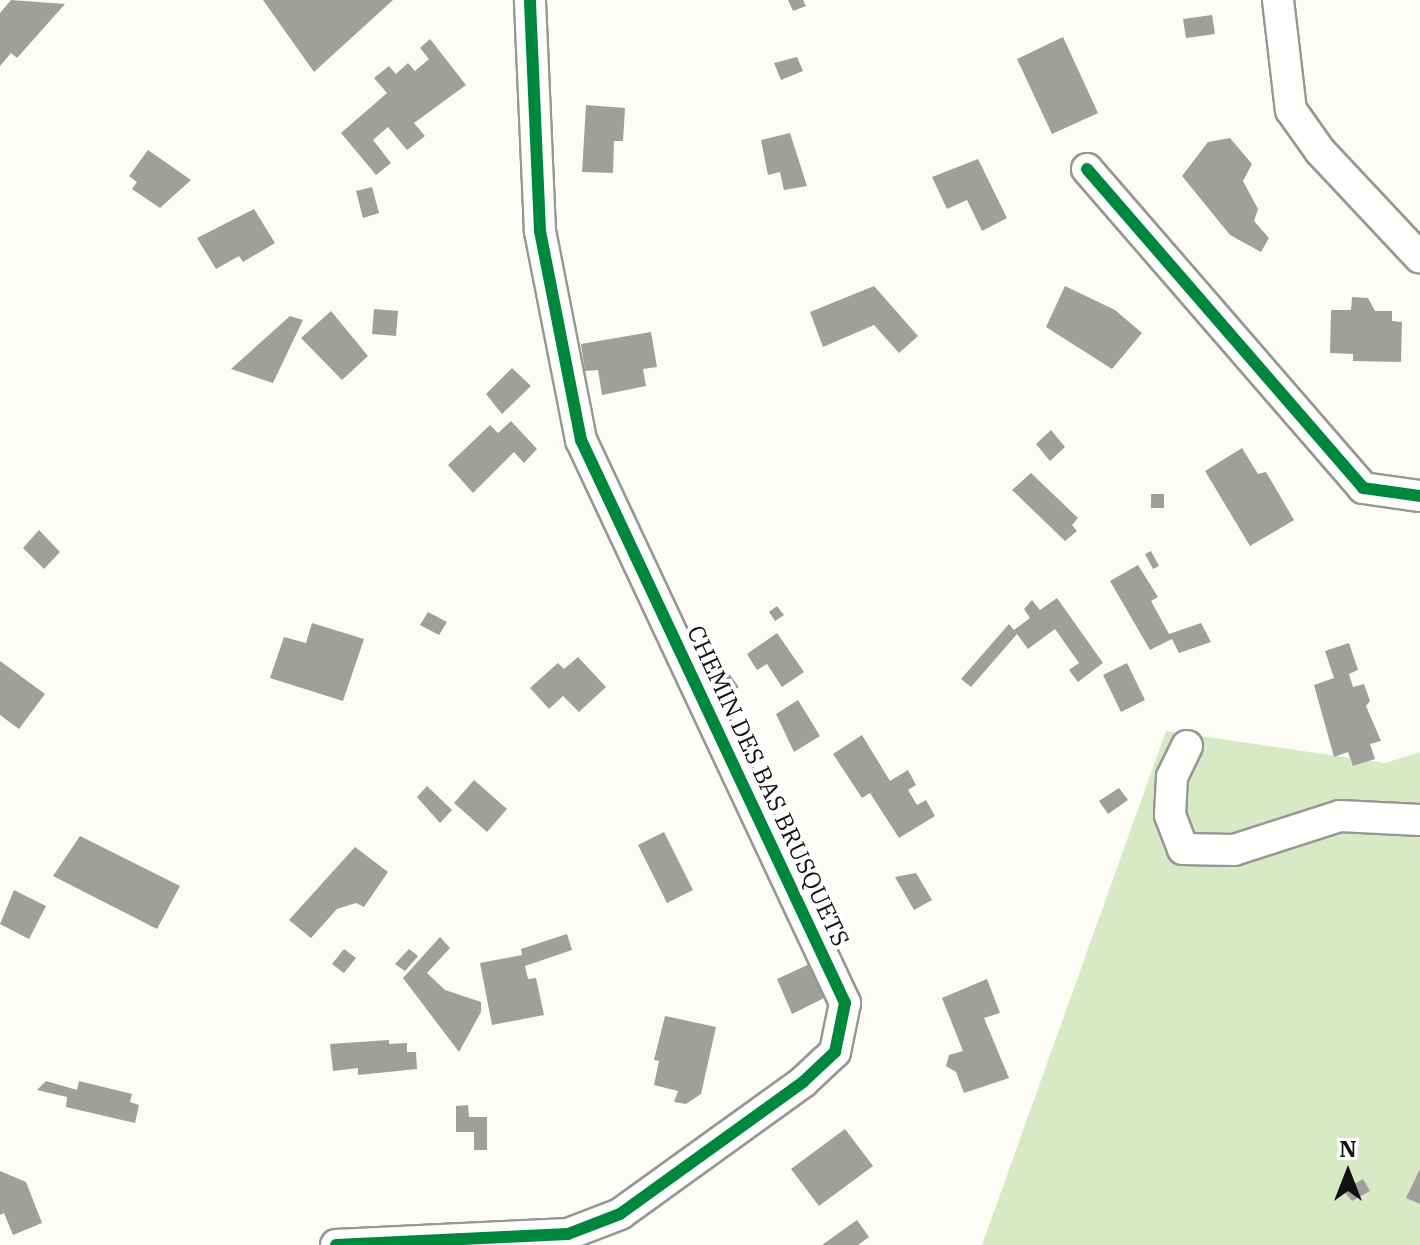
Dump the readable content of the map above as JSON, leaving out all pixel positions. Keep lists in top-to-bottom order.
{
  "streets": {
    "street": ["CHEMIN DES BAS BRUSQUETS"]
  },
  "north": "top"
}
